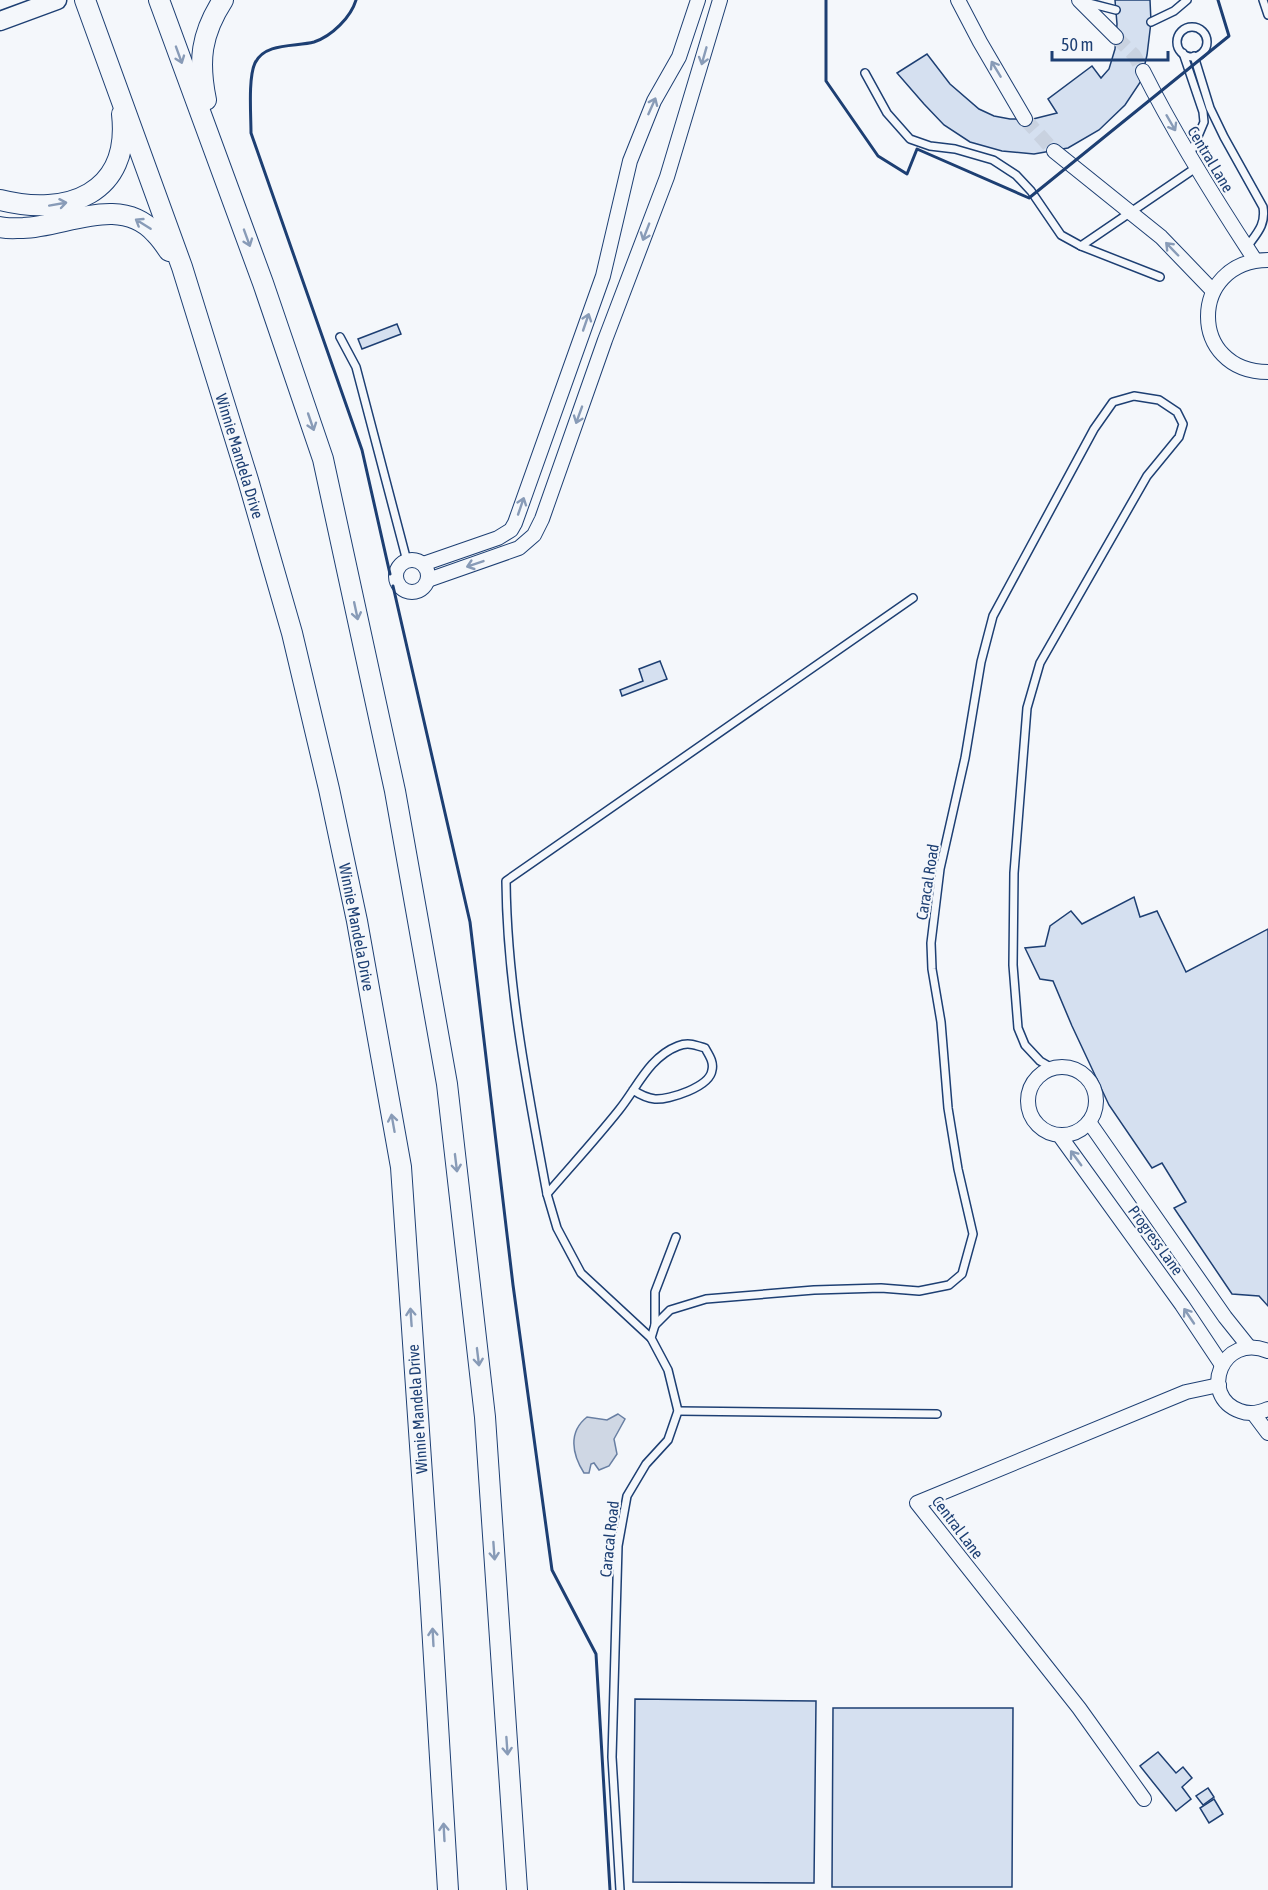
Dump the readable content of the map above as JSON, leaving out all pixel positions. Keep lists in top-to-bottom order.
{
  "streets": {
    "main road": ["Winnie Mandela Drive"],
    "street": ["Central Lane", "Progress Lane"],
    "lane": ["Caracal Road"]
  },
  "crossings": [
    ["Caracal Road", "Progress Lane"]
  ],
  "scale_bar": "50 m"
}
